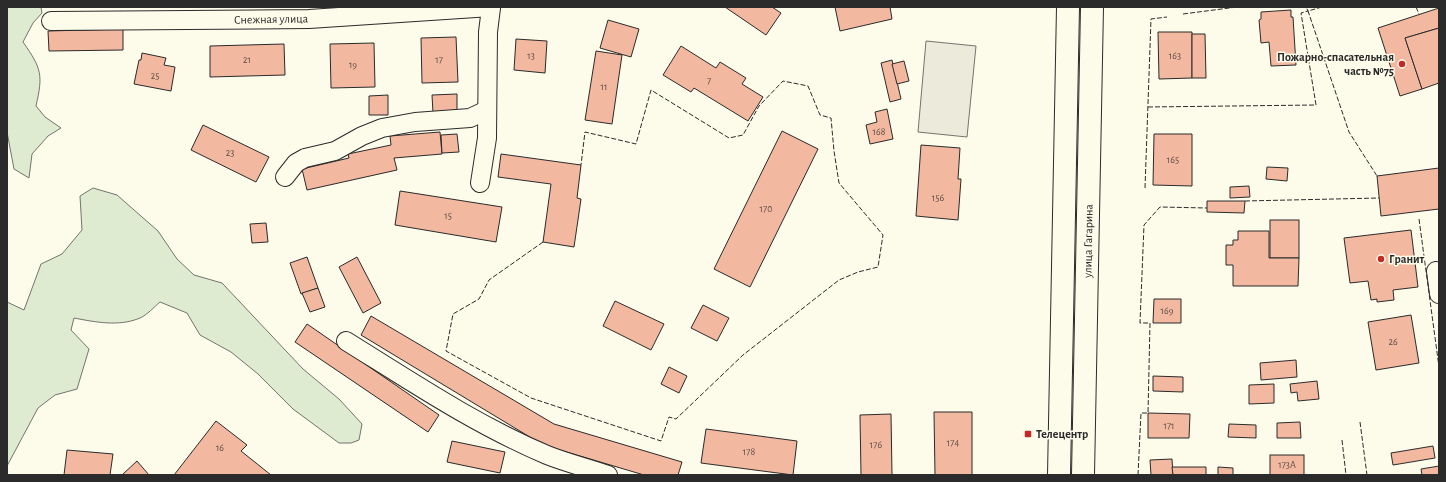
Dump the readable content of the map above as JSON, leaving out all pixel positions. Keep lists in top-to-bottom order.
{
  "streets": {
    "main road": ["улица Гагарина"],
    "street": ["Снежная улица"]
  },
  "places": {
    "other": ["Пожарно-спасательная часть №75", "Гранит"],
    "transit": ["Телецентр"]
  },
  "house_numbers": [
    "13",
    "163",
    "21",
    "17",
    "19",
    "25",
    "7",
    "11",
    "168",
    "23",
    "165",
    "156",
    "170",
    "15",
    "169",
    "26",
    "171",
    "174",
    "176",
    "16",
    "178",
    "173А"
  ]
}
